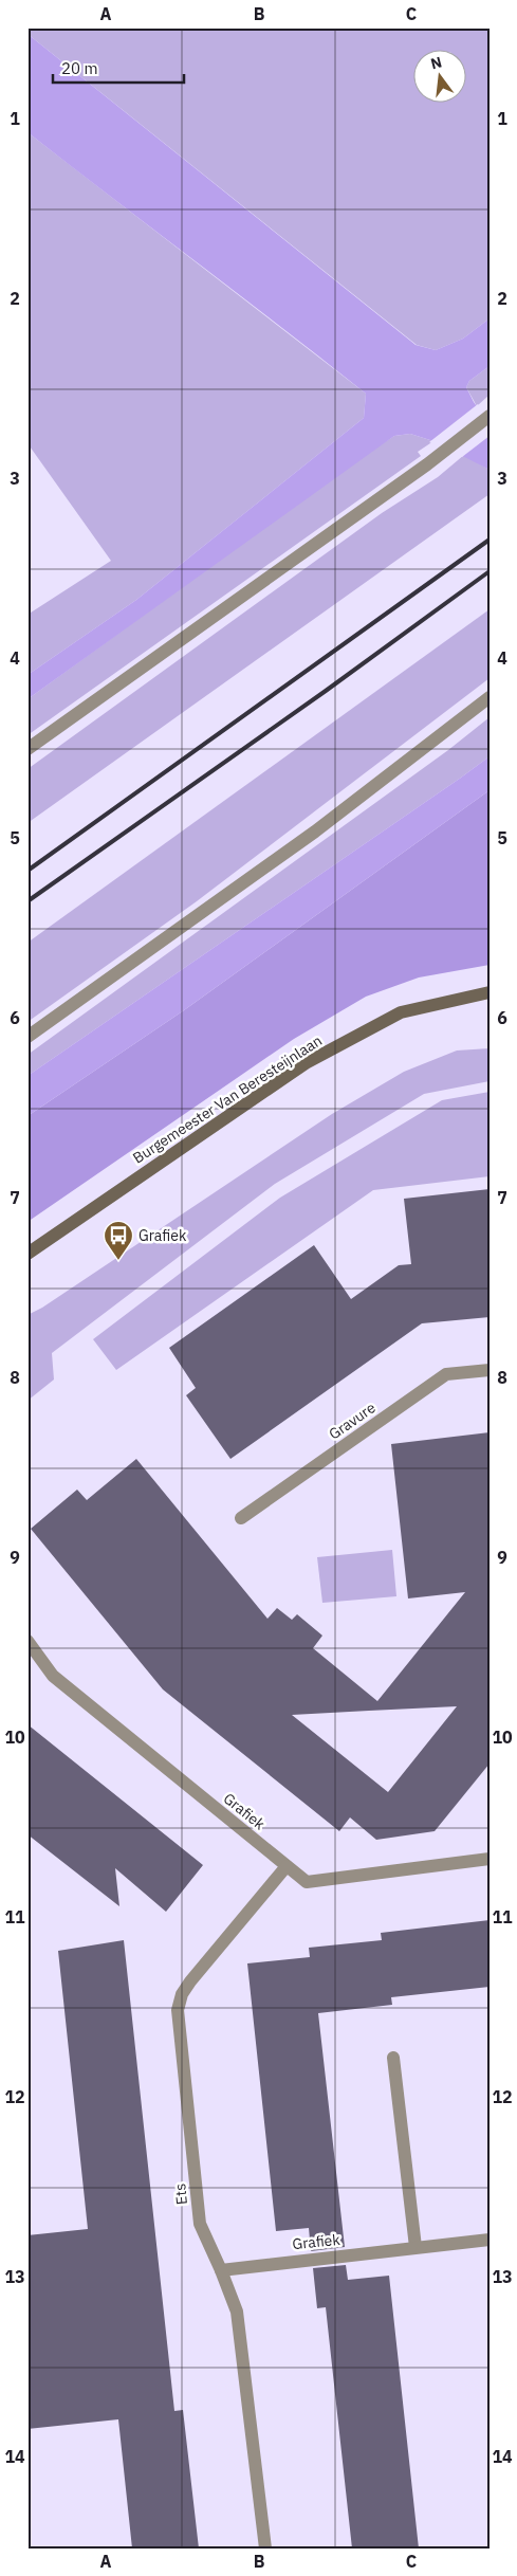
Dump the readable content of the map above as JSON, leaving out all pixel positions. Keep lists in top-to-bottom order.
{
  "streets": {
    "main road": ["Burgemeester Van Beresteijnlaan"],
    "street": ["Gravure", "Grafiek", "Ets"]
  },
  "crossings": [
    ["Grafiek", "Ets"]
  ],
  "places": {
    "bus stop": ["Grafiek"]
  },
  "scale_bar": "20 m",
  "north": "top",
  "grid": {
    "columns": ["A", "B", "C"],
    "rows": [
      "1",
      "2",
      "3",
      "4",
      "5",
      "6",
      "7",
      "8",
      "9",
      "10",
      "11",
      "12",
      "13",
      "14"
    ]
  }
}
